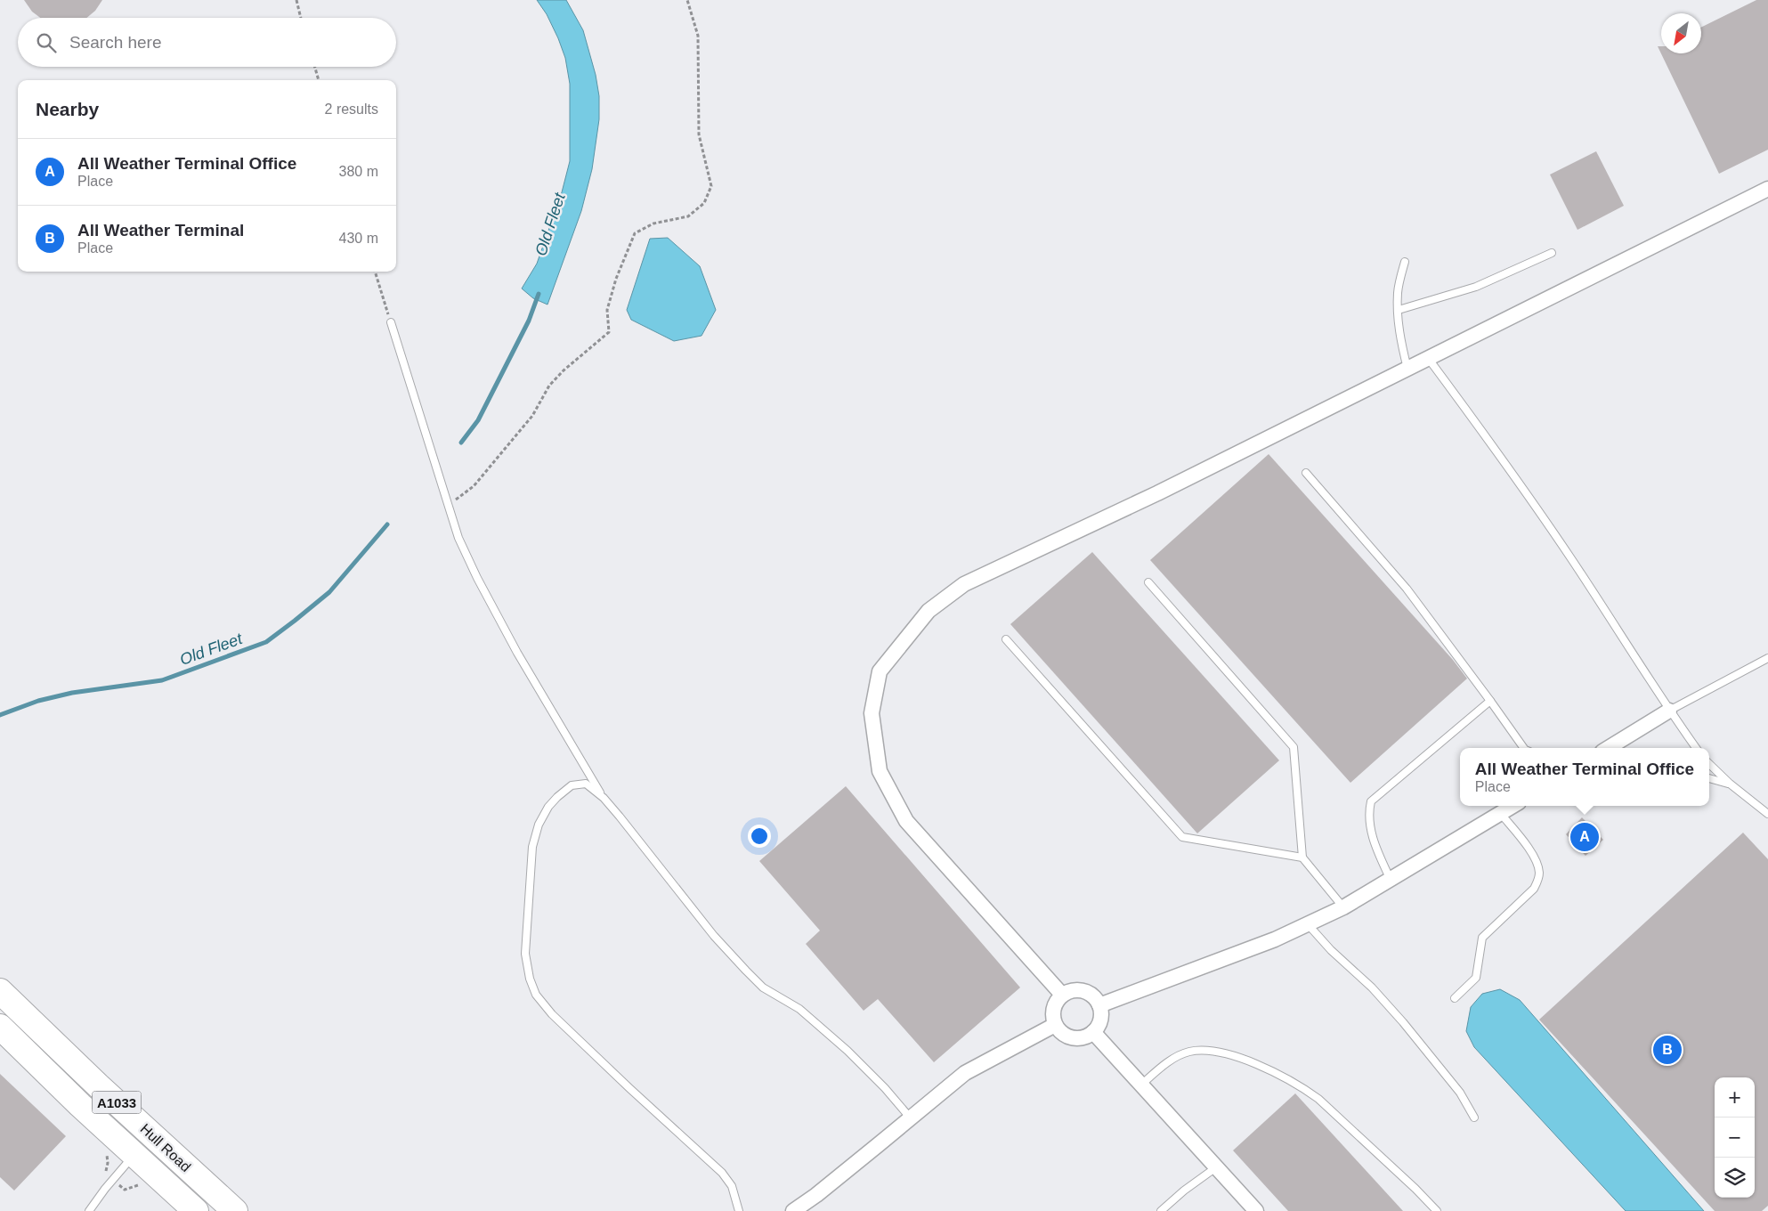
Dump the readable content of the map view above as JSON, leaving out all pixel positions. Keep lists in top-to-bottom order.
{
  "streets": {
    "highway": ["A1033", "Hull Road"]
  },
  "water": ["Old Fleet"],
  "north": "bottom left",
  "page": {
    "search": "Search here",
    "heading": ["Nearby", "2 results"],
    "list": [
      {
        "mark": "A",
        "name": "All Weather Terminal Office",
        "note": "Place",
        "value": "380 m"
      },
      {
        "mark": "B",
        "name": "All Weather Terminal",
        "note": "Place",
        "value": "430 m"
      }
    ],
    "popup": ["All Weather Terminal Office", "Place"],
    "pins": ["A", "B"],
    "map_buttons": ["+", "−"]
  }
}
